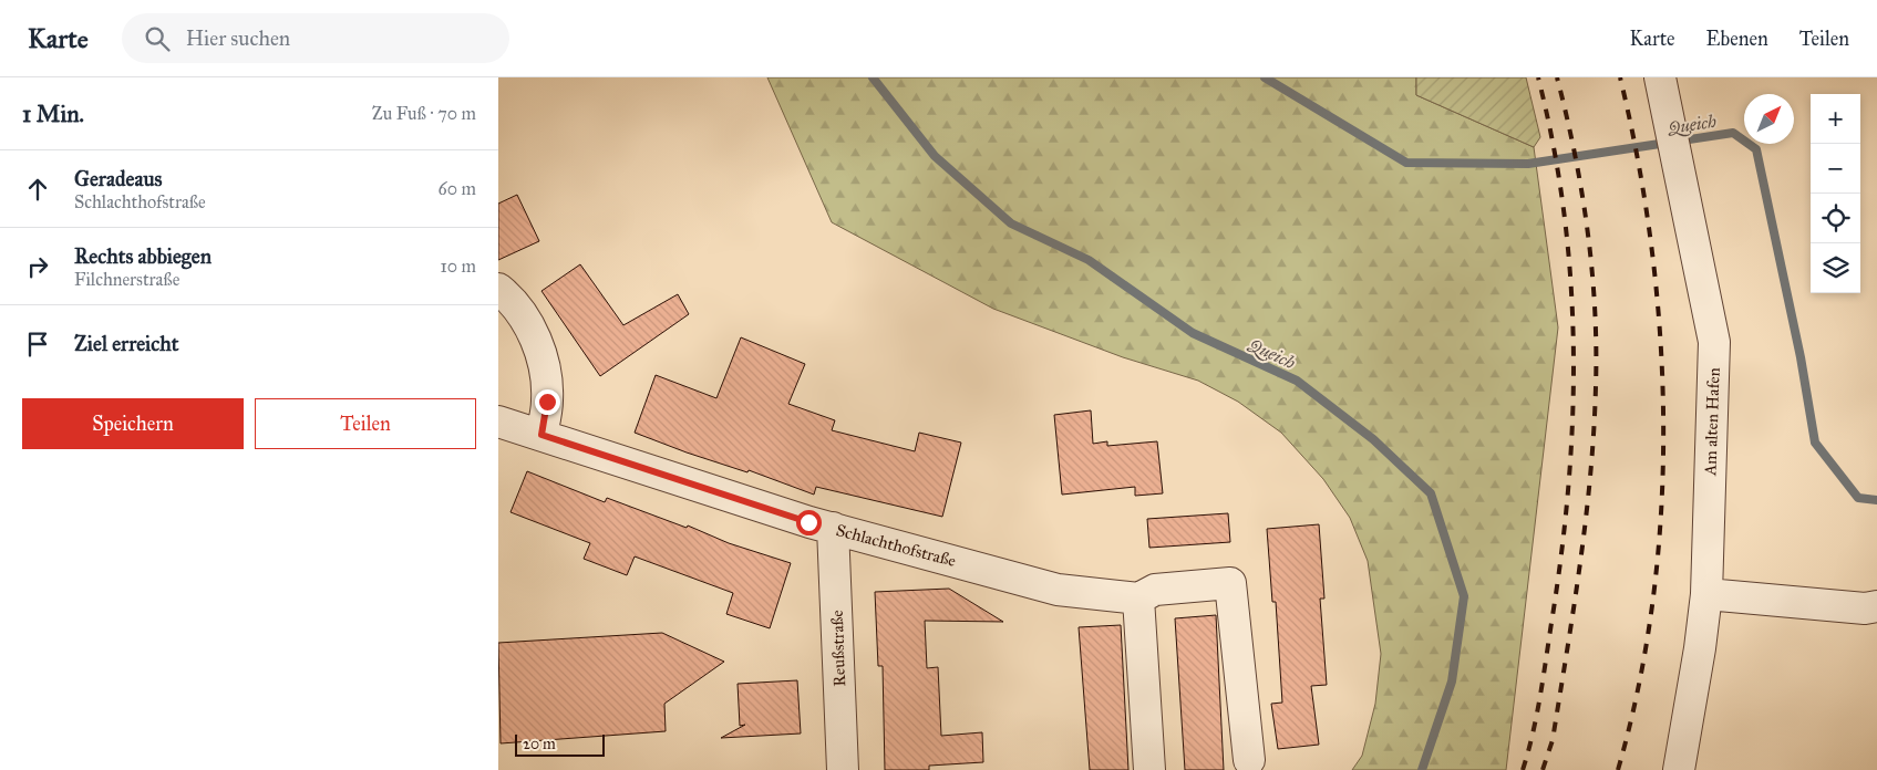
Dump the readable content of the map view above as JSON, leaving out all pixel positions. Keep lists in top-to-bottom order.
{
  "streets": {
    "street": ["Am alten Hafen", "Schlachthofstraße", "Reußstraße"]
  },
  "crossings": [
    ["Schlachthofstraße", "Reußstraße"]
  ],
  "water": ["Queich"],
  "scale_bar": "20 m",
  "north": "top right",
  "page": {
    "header": "Karte",
    "search": "Hier suchen",
    "nav": ["Karte", "Ebenen", "Teilen"],
    "heading": ["1 Min.", "Zu Fuß · 70 m"],
    "map_buttons": ["+", "−"],
    "list": [
      ["Geradeaus", "Schlachthofstraße", "60 m"],
      ["Rechts abbiegen", "Filchnerstraße", "10 m"],
      "Ziel erreicht"
    ],
    "buttons": ["Speichern", "Teilen"],
    "scale": "20 m"
  }
}
